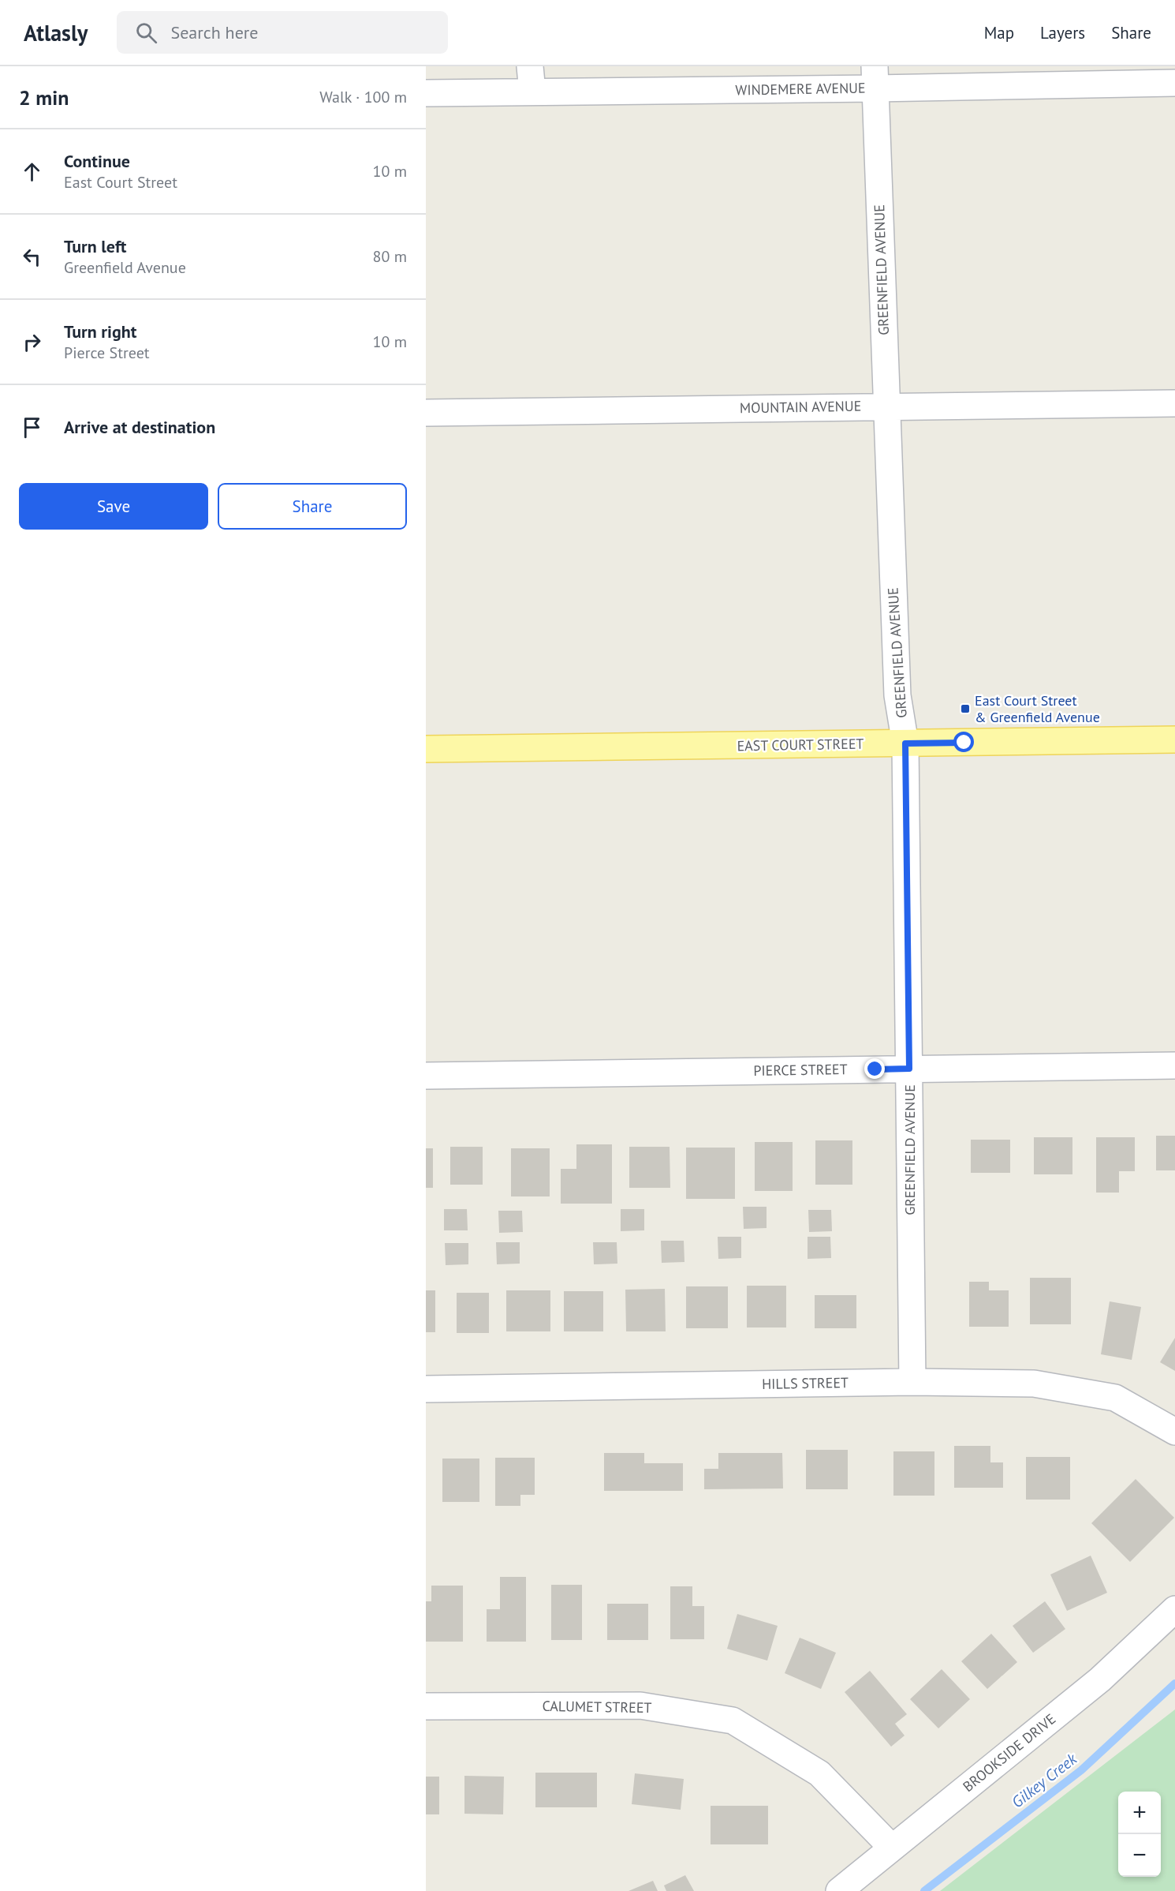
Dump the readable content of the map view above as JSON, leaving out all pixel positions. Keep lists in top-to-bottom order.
{
  "streets": {
    "main road": ["EAST COURT STREET"],
    "street": [
      "WINDEMERE AVENUE",
      "GREENFIELD AVENUE",
      "MOUNTAIN AVENUE",
      "PIERCE STREET",
      "HILLS STREET",
      "CALUMET STREET",
      "BROOKSIDE DRIVE"
    ]
  },
  "crossings": [
    ["WINDEMERE AVENUE", "GREENFIELD AVENUE"],
    ["GREENFIELD AVENUE", "MOUNTAIN AVENUE"],
    ["GREENFIELD AVENUE", "EAST COURT STREET"],
    ["GREENFIELD AVENUE", "PIERCE STREET"],
    ["GREENFIELD AVENUE", "HILLS STREET"],
    ["CALUMET STREET", "BROOKSIDE DRIVE"]
  ],
  "water": ["Gilkey Creek"],
  "places": {
    "transit": ["East Court Street & Greenfield Avenue"]
  },
  "page": {
    "header": "Atlasly",
    "search": "Search here",
    "nav": ["Map", "Layers", "Share"],
    "heading": ["2 min", "Walk · 100 m"],
    "list": [
      ["Continue", "East Court Street", "10 m"],
      ["Turn left", "Greenfield Avenue", "80 m"],
      ["Turn right", "Pierce Street", "10 m"],
      "Arrive at destination"
    ],
    "buttons": ["Save", "Share"],
    "map_buttons": ["+", "−"]
  }
}
